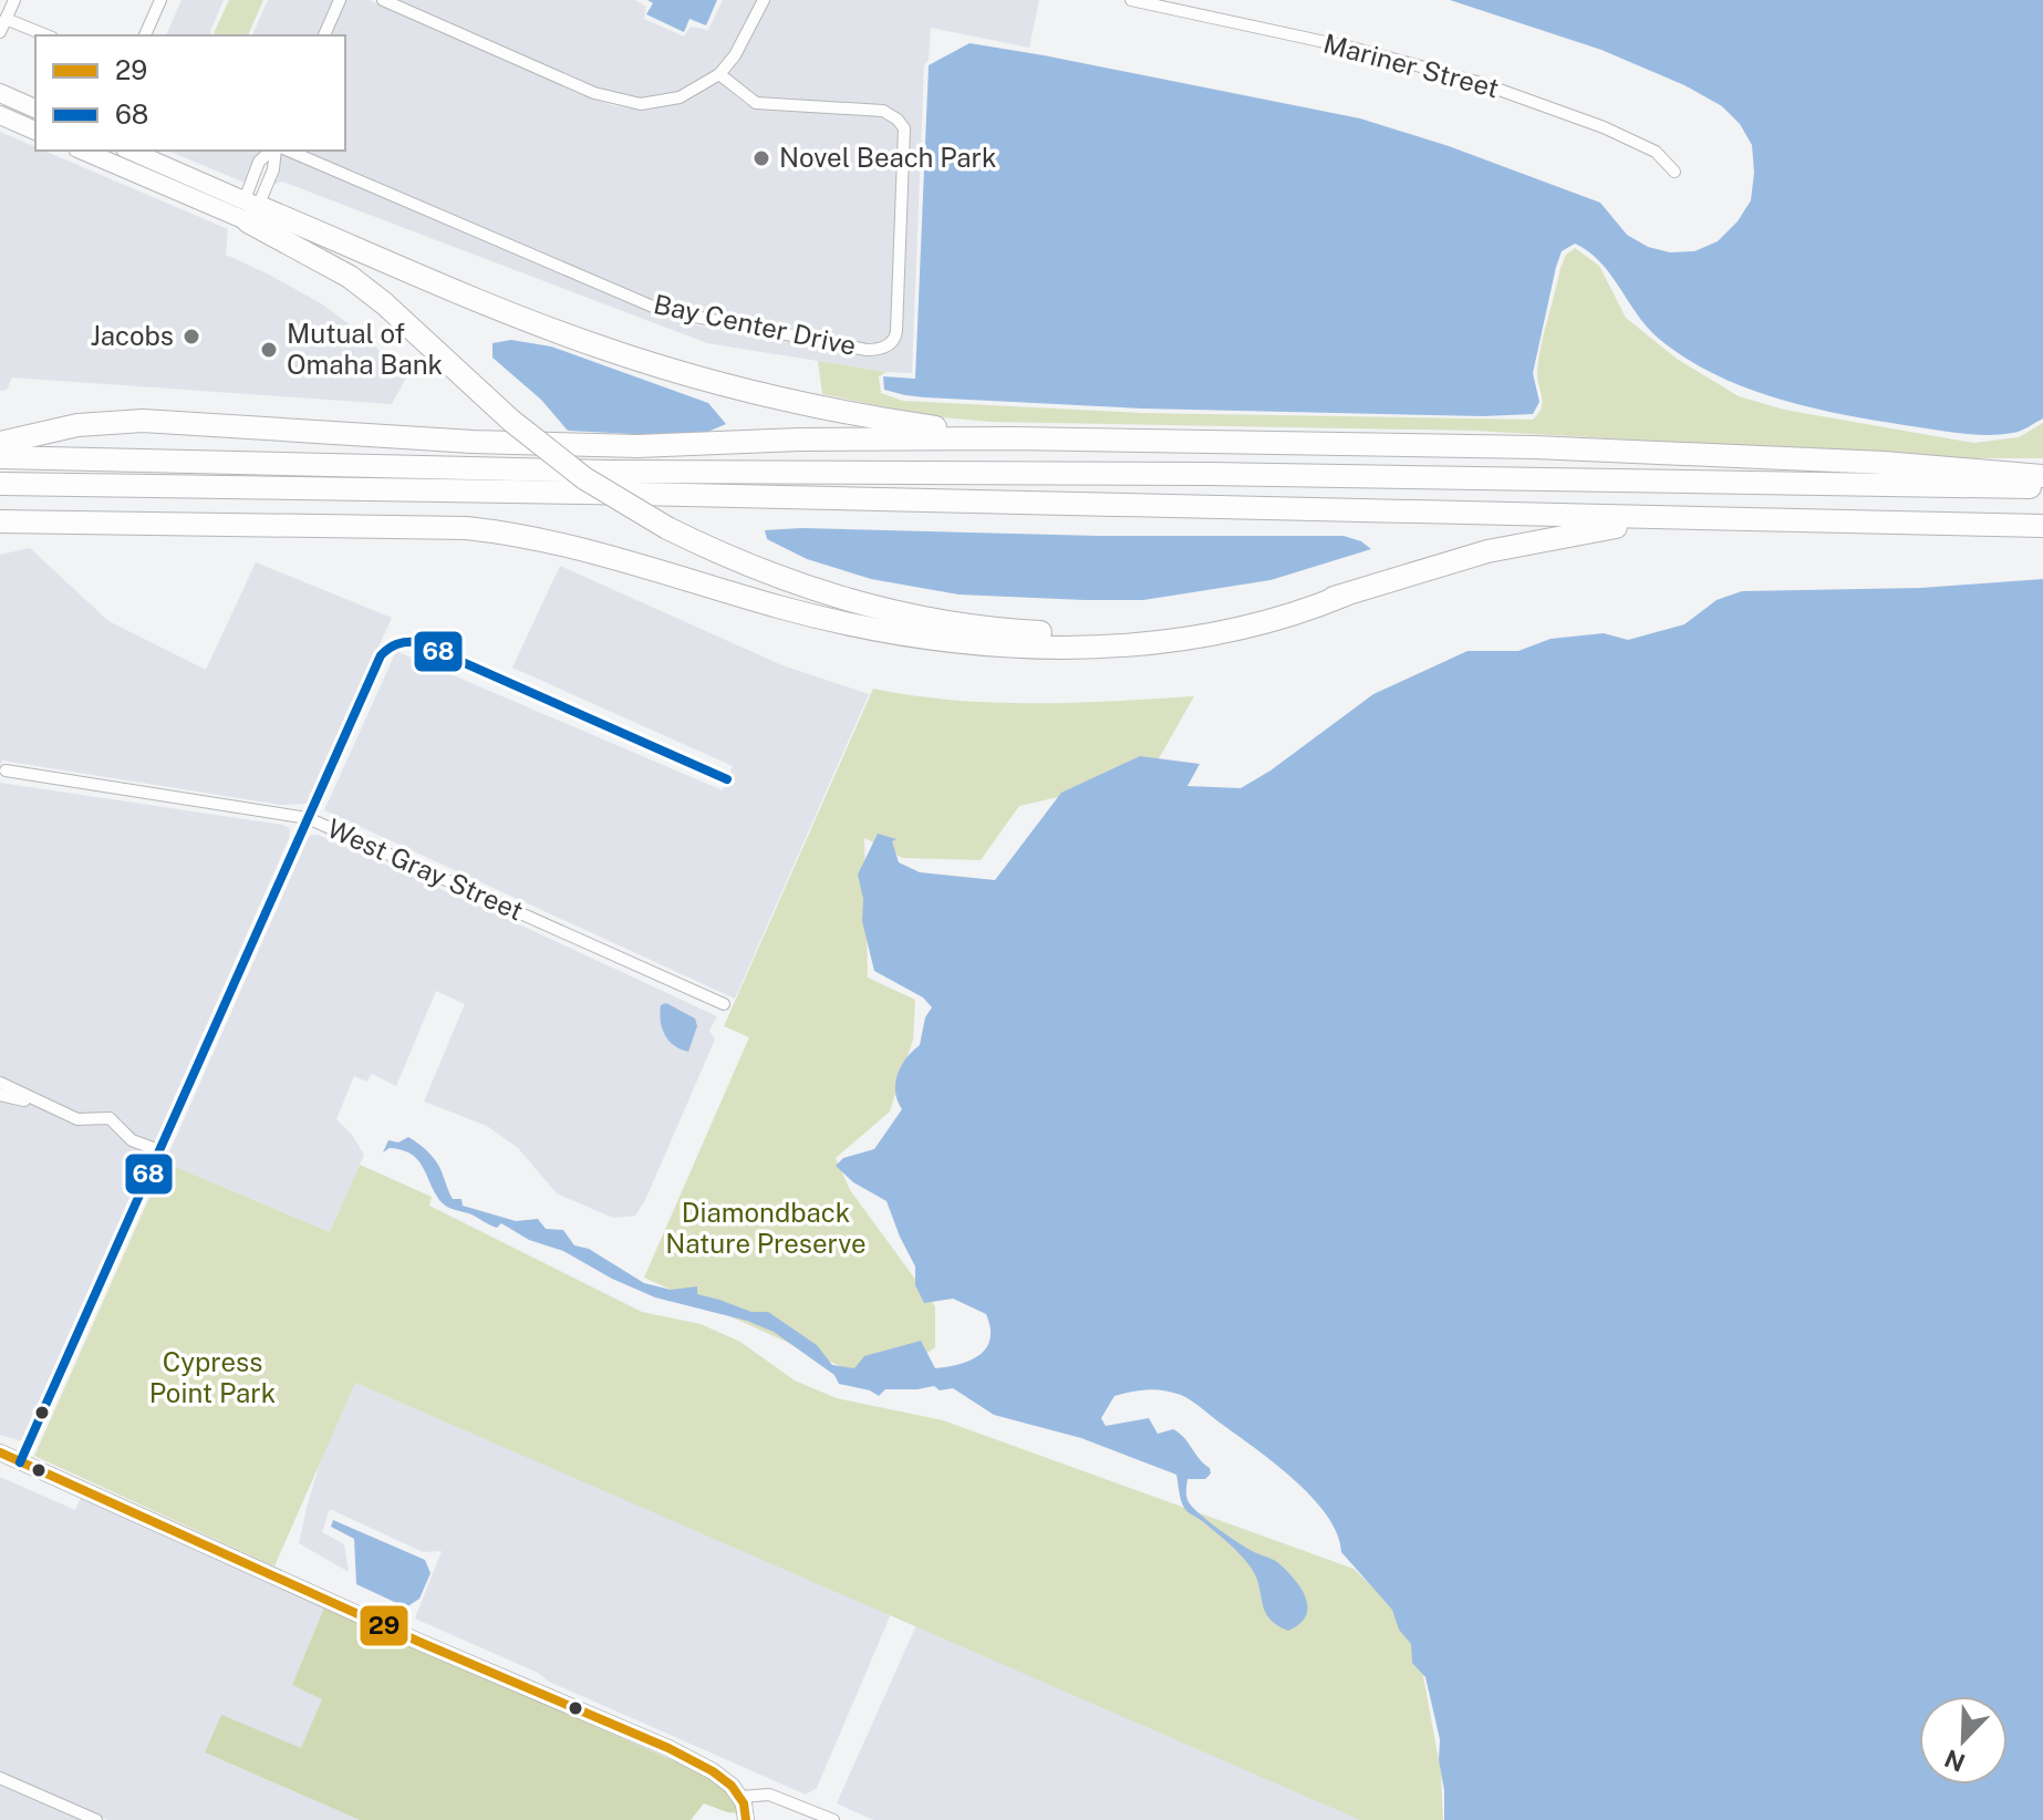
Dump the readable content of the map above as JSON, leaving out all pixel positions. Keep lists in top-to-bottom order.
{
  "streets": {
    "street": ["Mariner Street", "Bay Center Drive", "West Gray Street"]
  },
  "parks": ["Diamondback Nature Preserve", "Cypress Point Park"],
  "places": ["Novel Beach Park", "Jacobs", "Mutual of Omaha Bank"],
  "lines": ["transit line 68", "transit line 29"],
  "legend": ["29", "68"],
  "north": "bottom left"
}
